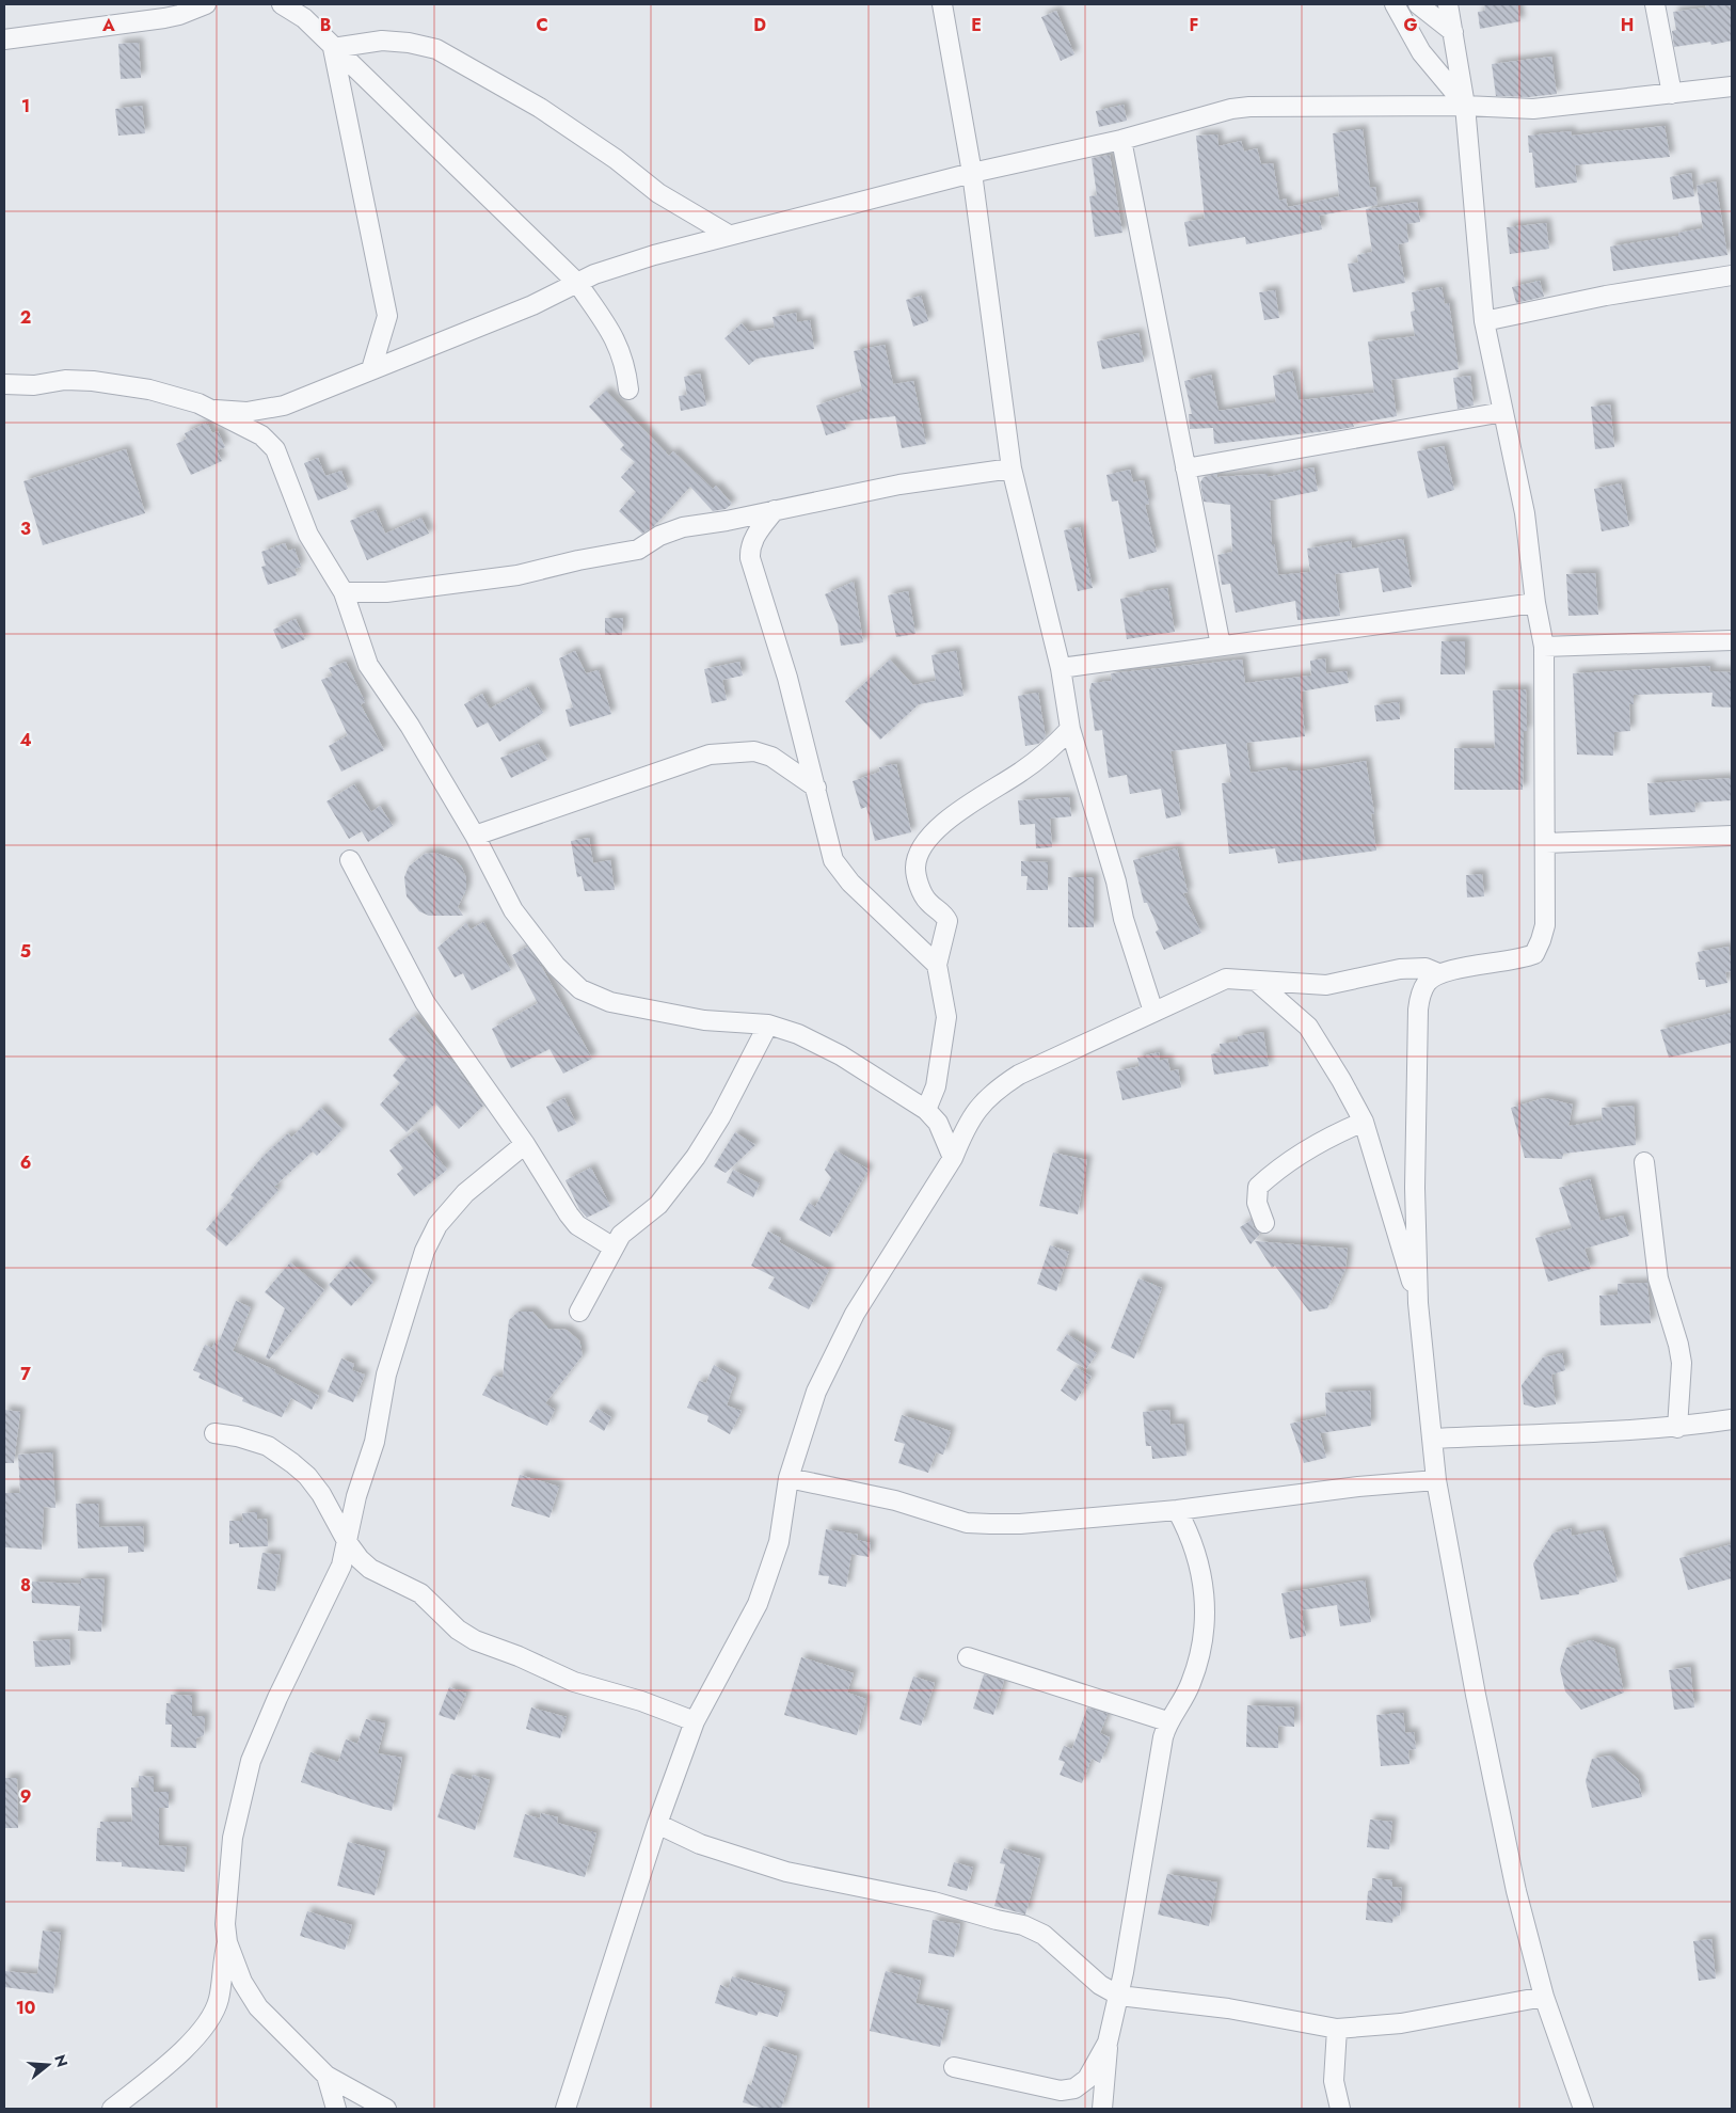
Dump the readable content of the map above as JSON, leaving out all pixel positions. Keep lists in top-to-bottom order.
{
  "north": "right",
  "grid": {
    "columns": [
      "A",
      "B",
      "C",
      "D",
      "E",
      "F",
      "G",
      "H"
    ],
    "rows": [
      "1",
      "2",
      "3",
      "4",
      "5",
      "6",
      "7",
      "8",
      "9",
      "10"
    ]
  }
}
